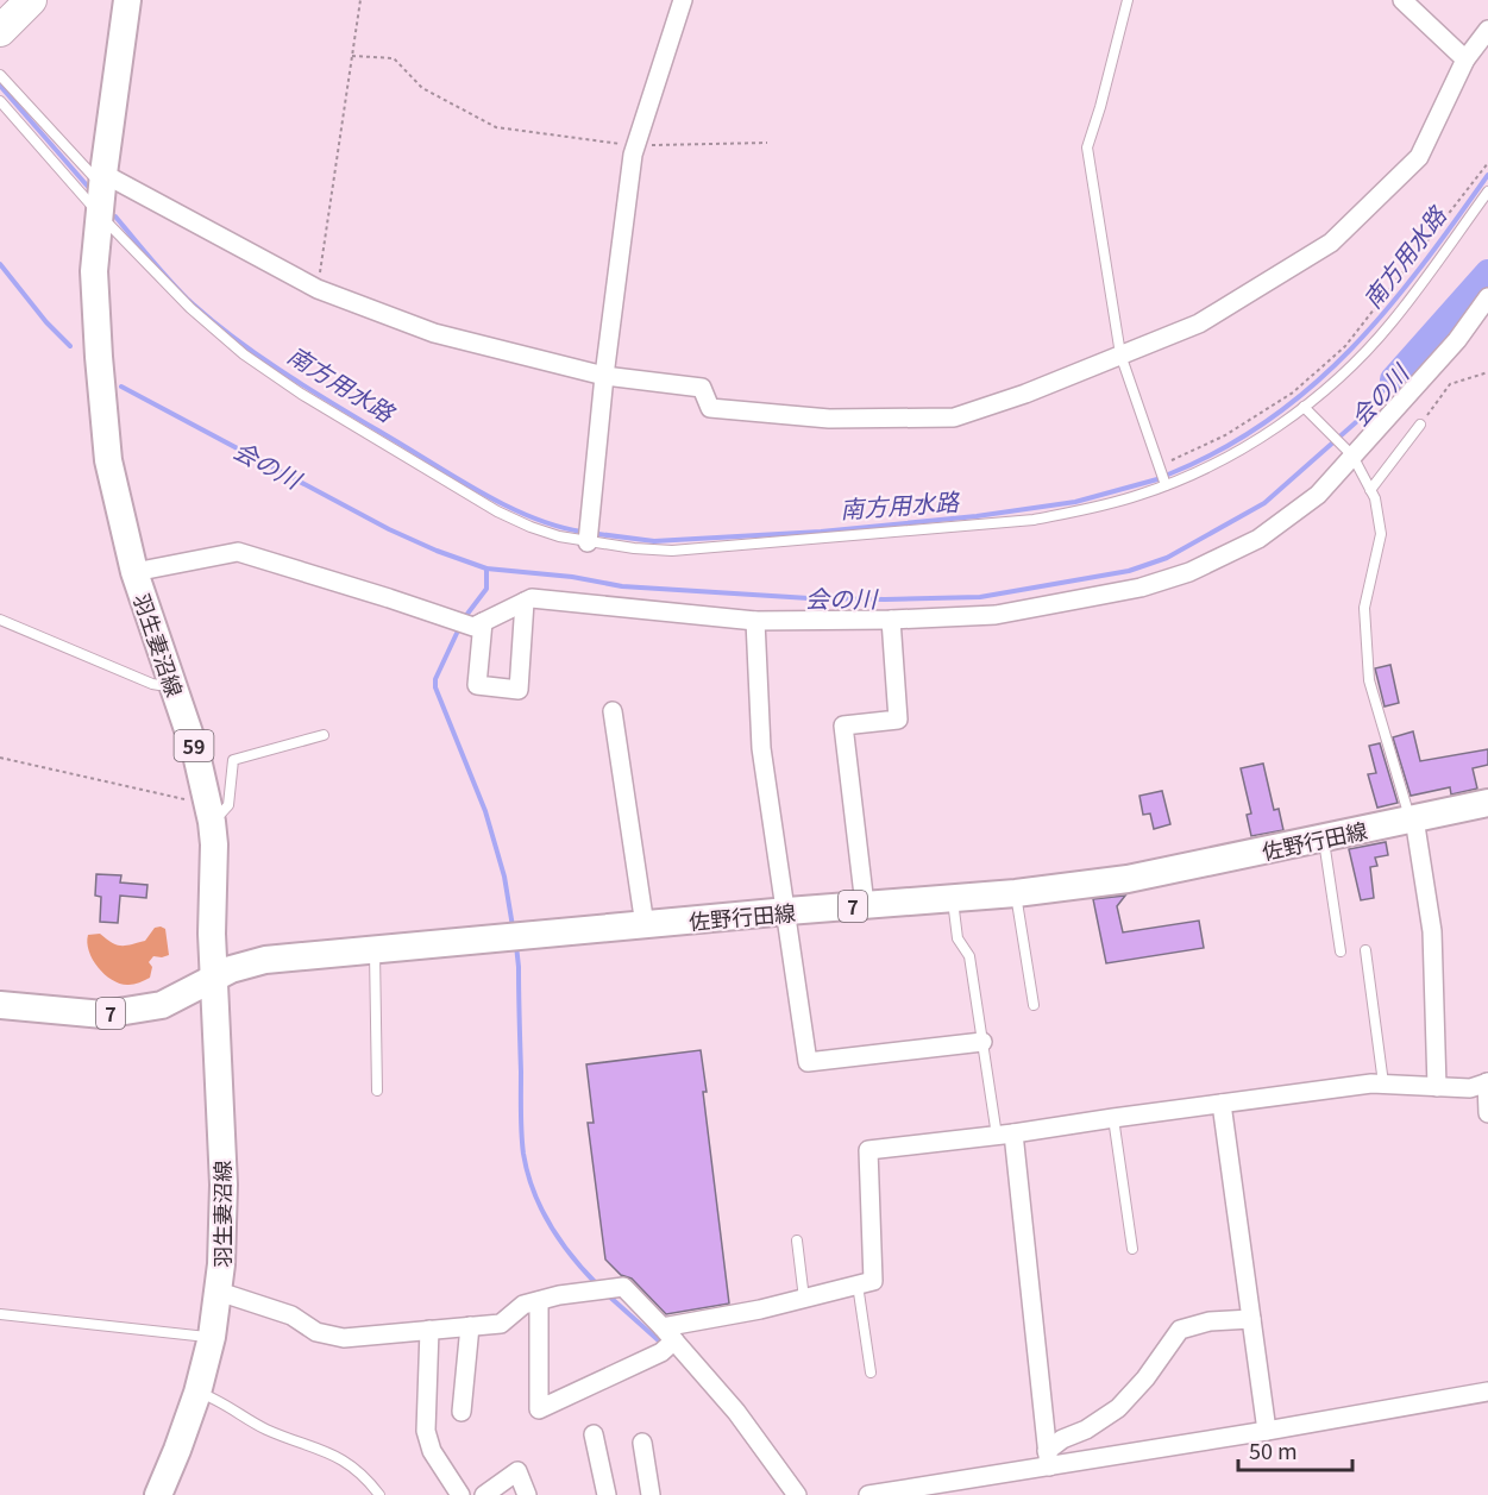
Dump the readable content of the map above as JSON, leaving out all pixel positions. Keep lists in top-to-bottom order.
{
  "streets": {
    "main road": [
      "羽生妻沼線",
      "59",
      "佐野行田線",
      "7"
    ]
  },
  "crossings": [
    ["羽生妻沼線", "佐野行田線"]
  ],
  "water": ["南方用水路", "会の川"],
  "scale_bar": "50 m"
}
